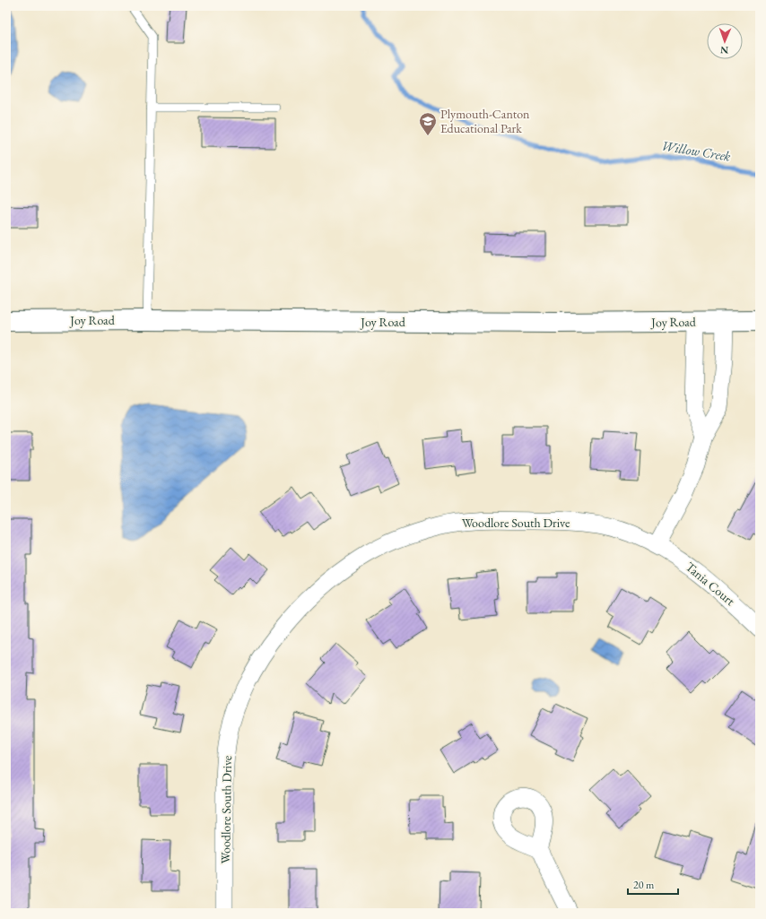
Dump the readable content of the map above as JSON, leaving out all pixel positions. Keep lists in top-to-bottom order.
{
  "streets": {
    "street": ["Joy Road", "Woodlore South Drive", "Tania Court"]
  },
  "crossings": [
    ["Woodlore South Drive", "Tania Court"]
  ],
  "water": ["Willow Creek"],
  "places": {
    "school or university": ["Plymouth-Canton Educational Park"]
  },
  "scale_bar": "20 m",
  "north": "bottom"
}
